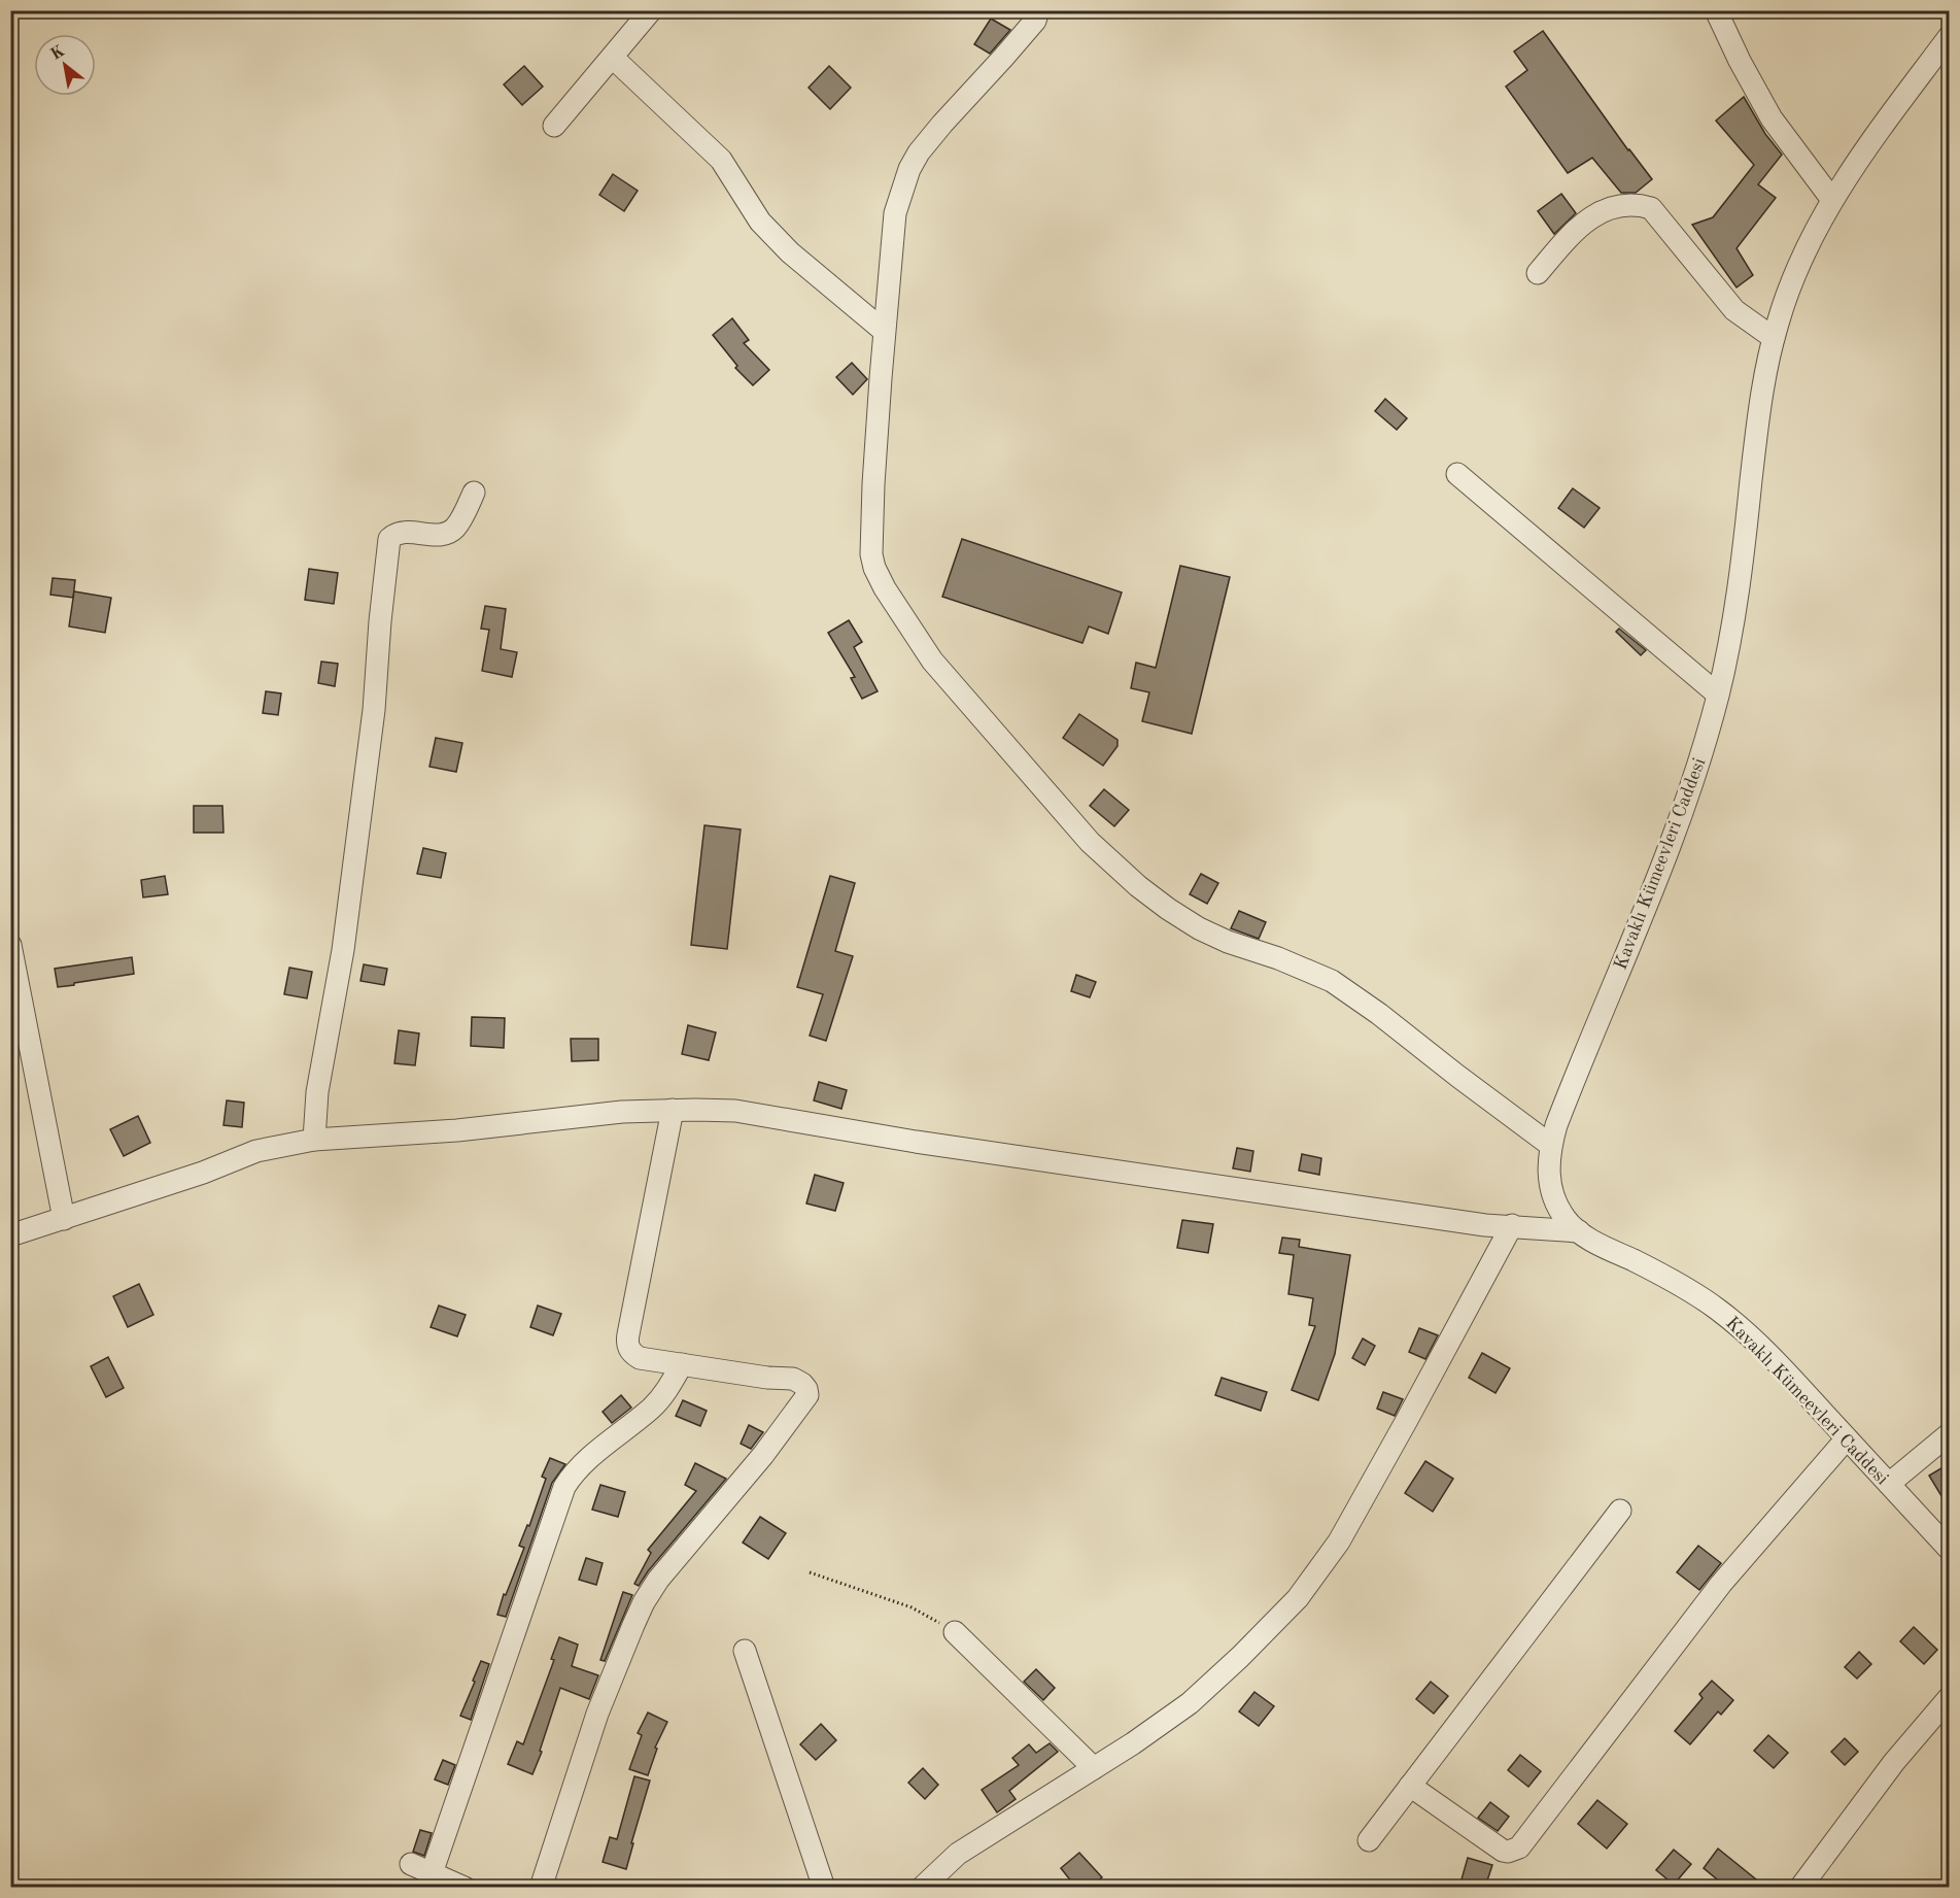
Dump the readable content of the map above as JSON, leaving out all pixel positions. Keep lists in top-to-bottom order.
{
  "streets": {
    "street": ["Kavaklı Kümeevleri Caddesi"]
  },
  "north": "top left"
}
